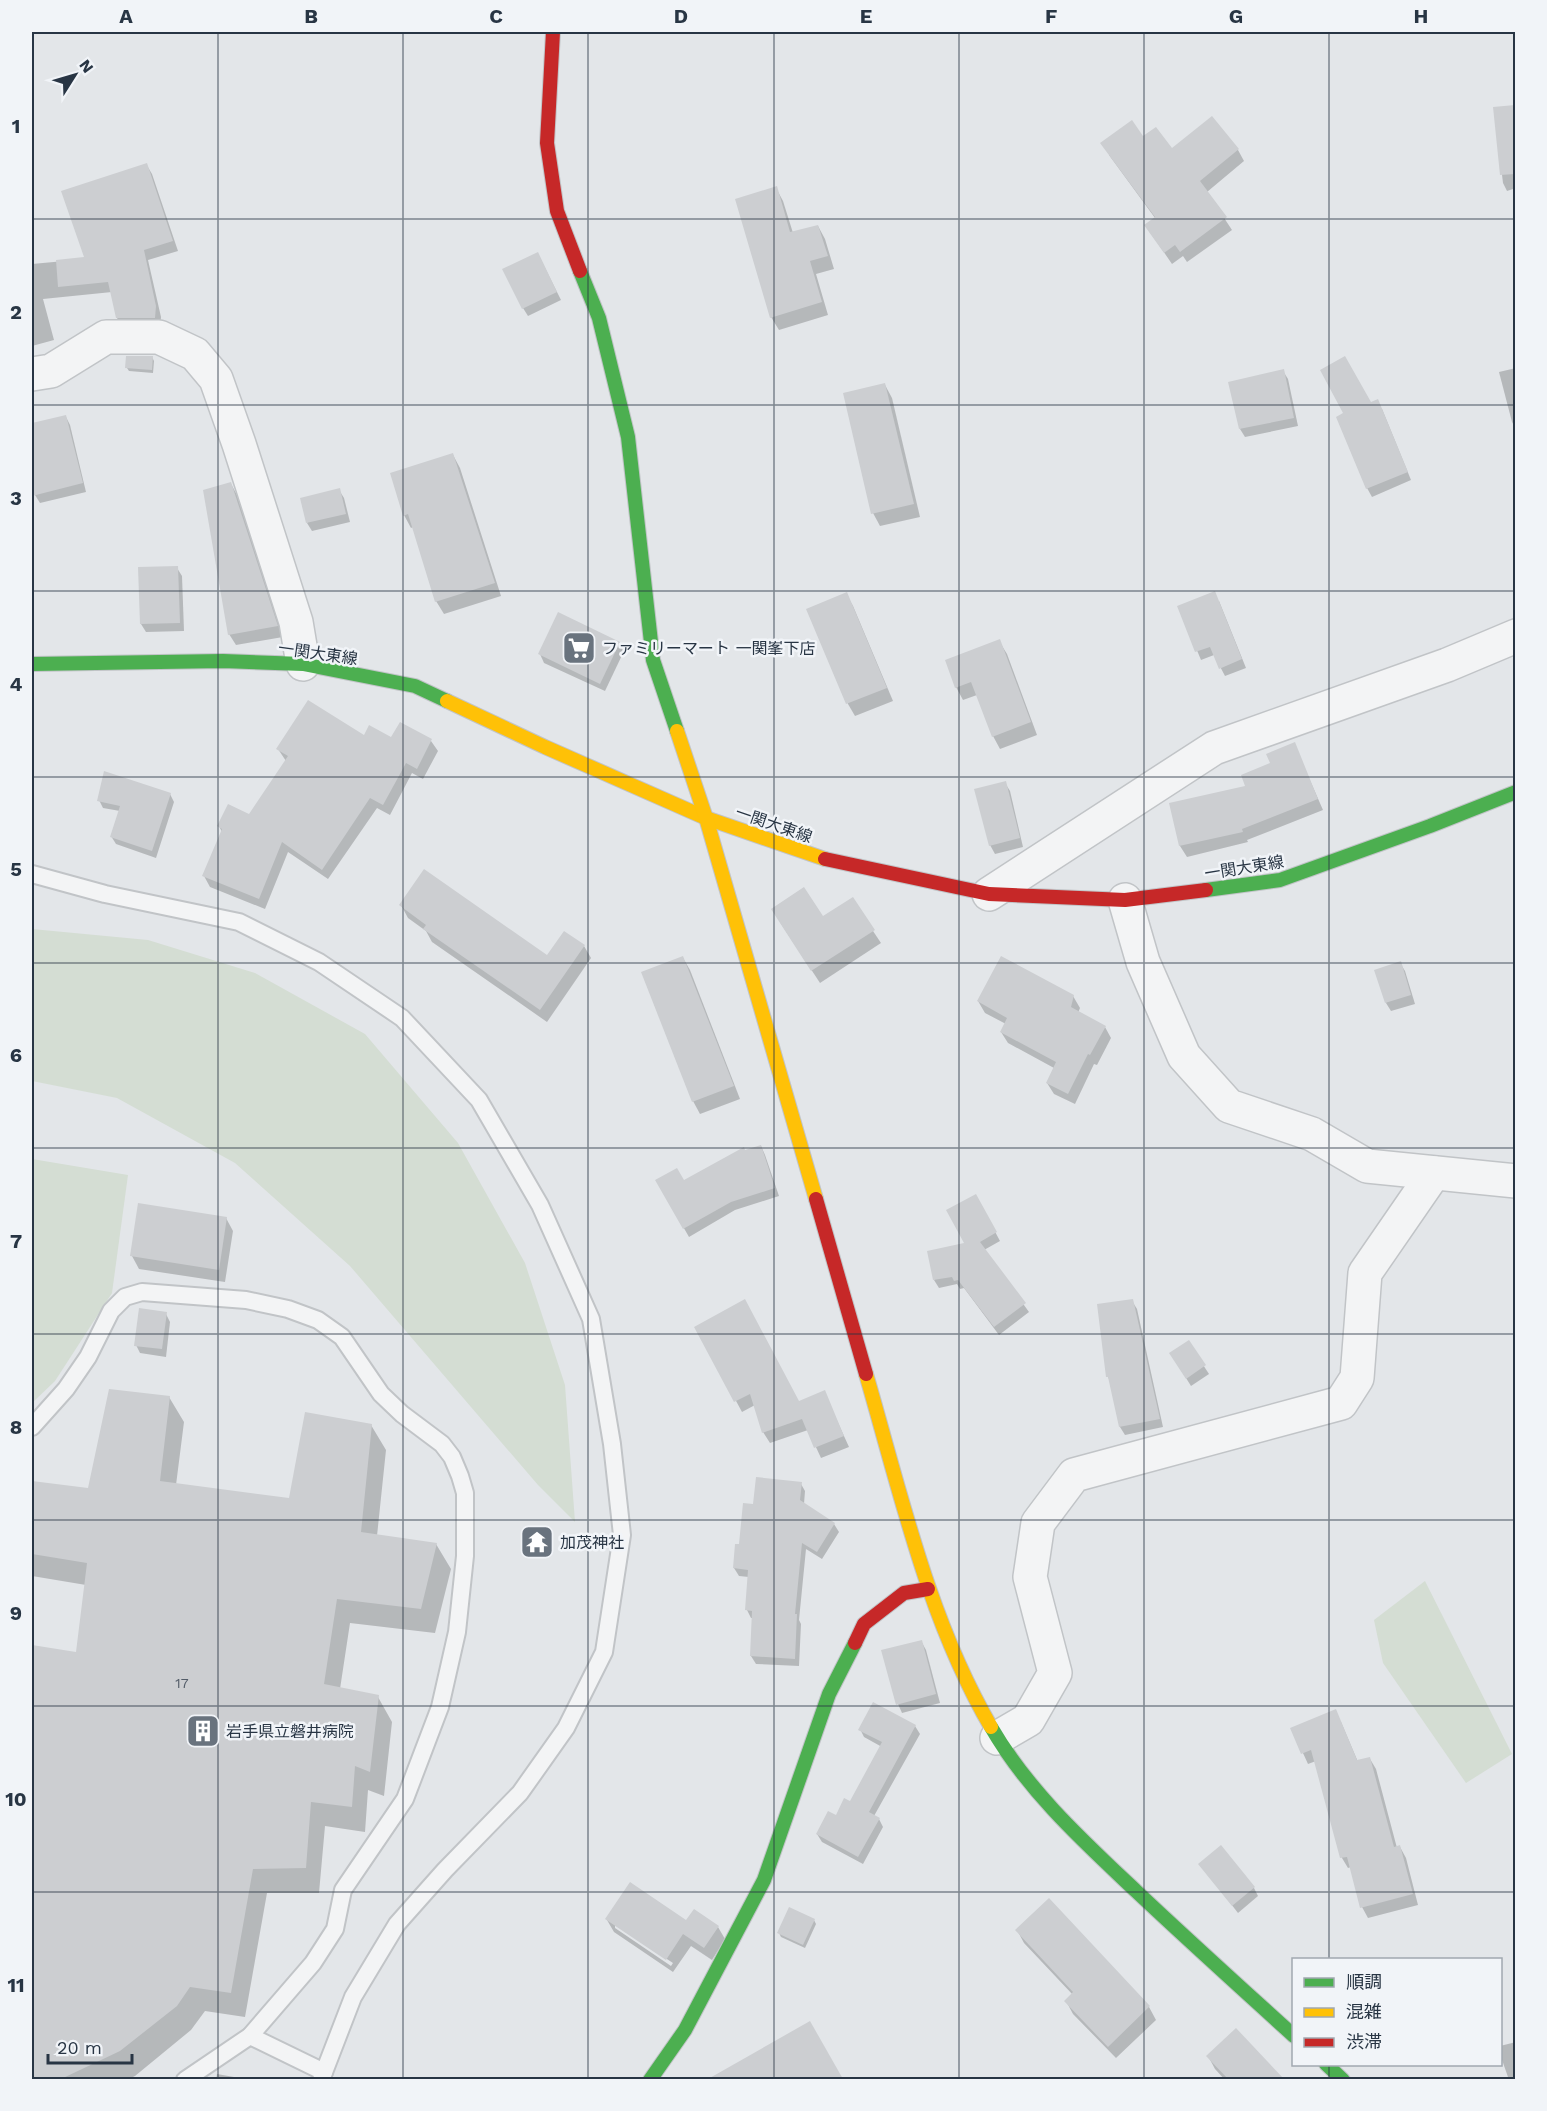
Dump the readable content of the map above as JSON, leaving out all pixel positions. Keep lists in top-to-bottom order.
{
  "streets": {
    "street": ["一関大東線"]
  },
  "places": {
    "supermarket": ["ファミリーマート 一関峯下店"],
    "temple": ["加茂神社"],
    "building": ["岩手県立磐井病院"]
  },
  "house_numbers": ["17"],
  "legend": ["順調", "混雑", "渋滞"],
  "scale_bar": "20 m",
  "north": "top right",
  "grid": {
    "columns": [
      "A",
      "B",
      "C",
      "D",
      "E",
      "F",
      "G",
      "H"
    ],
    "rows": [
      "1",
      "2",
      "3",
      "4",
      "5",
      "6",
      "7",
      "8",
      "9",
      "10",
      "11"
    ]
  }
}
